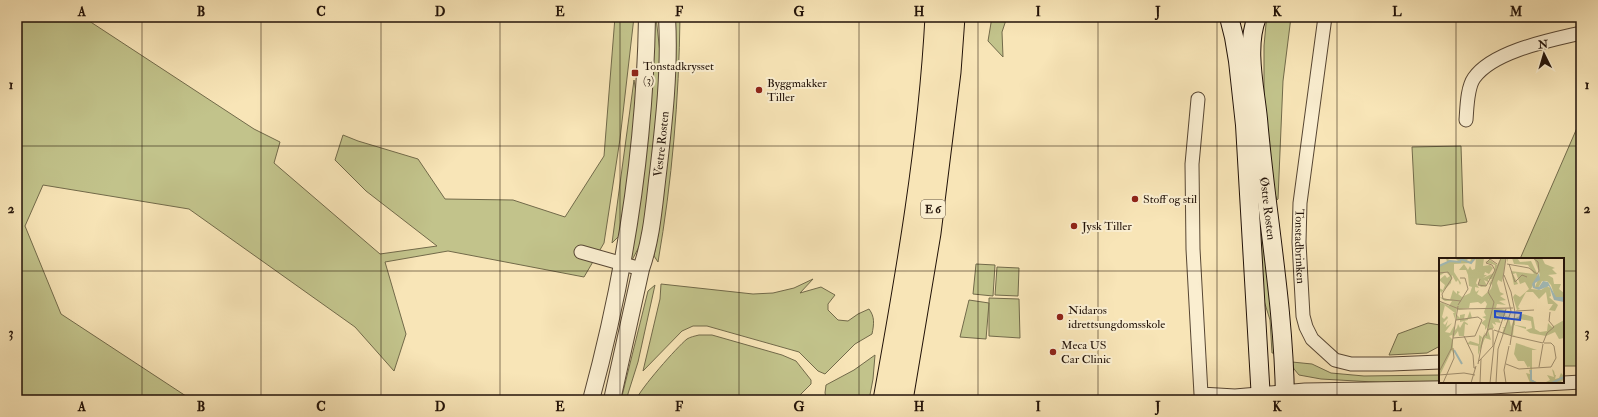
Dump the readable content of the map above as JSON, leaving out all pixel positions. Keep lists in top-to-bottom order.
{
  "streets": {
    "highway": ["E 6"],
    "main road": ["Østre Rosten"],
    "street": ["Vestre Rosten", "Tonstadbrinken"]
  },
  "places": {
    "transit": ["Tonstadkrysset (3)"],
    "other": [
      "Byggmakker Tiller",
      "Stoff og stil",
      "Jysk Tiller",
      "Nidaros idrettsungdomsskole",
      "Meca US Car Clinic"
    ]
  },
  "north": "top",
  "grid": {
    "columns": [
      "A",
      "B",
      "C",
      "D",
      "E",
      "F",
      "G",
      "H",
      "I",
      "J",
      "K",
      "L",
      "M"
    ],
    "rows": ["1", "2", "3"]
  }
}
